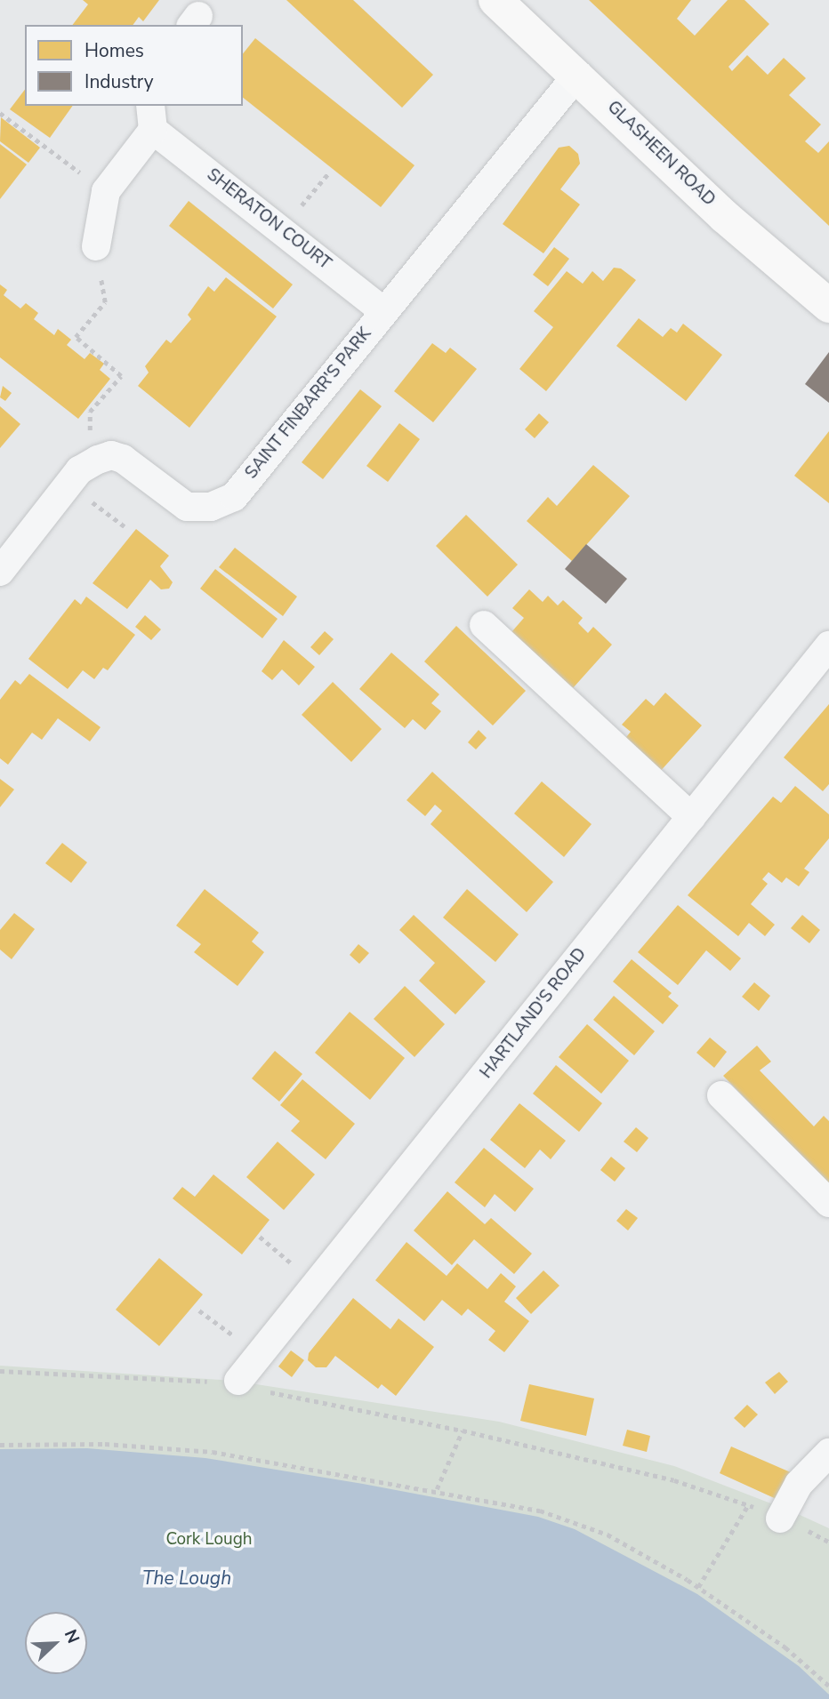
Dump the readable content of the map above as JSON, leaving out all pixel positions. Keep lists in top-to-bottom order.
{
  "streets": {
    "main road": ["GLASHEEN ROAD"],
    "street": ["SHERATON COURT", "SAINT FINBARR'S PARK", "HARTLAND'S ROAD"]
  },
  "crossings": [
    ["GLASHEEN ROAD", "SAINT FINBARR'S PARK"],
    ["SHERATON COURT", "SAINT FINBARR'S PARK"]
  ],
  "water": ["The Lough"],
  "parks": ["Cork Lough"],
  "legend": ["Homes", "Industry"],
  "north": "top right"
}
